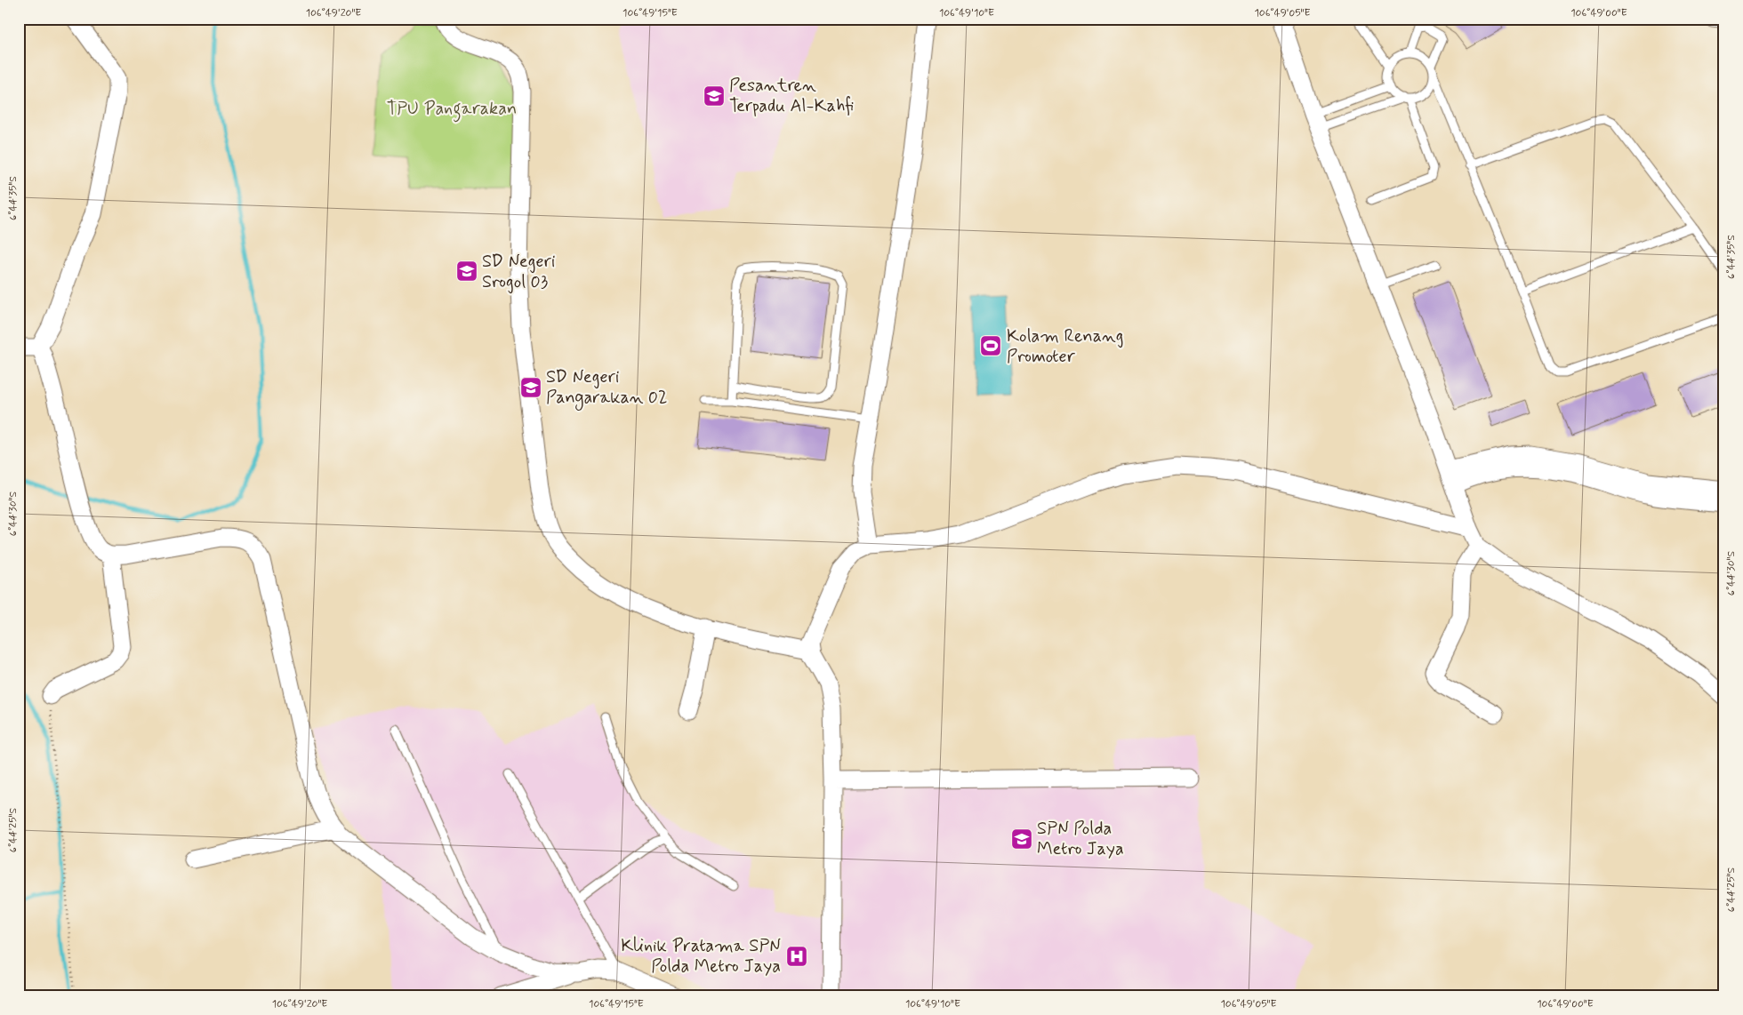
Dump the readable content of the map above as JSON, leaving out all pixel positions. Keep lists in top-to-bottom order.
{
  "parks": ["TPU Pangarakan"],
  "places": {
    "school or university": [
      "Pesantren Terpadu Al-Kahfi",
      "SD Negeri Srogol 03",
      "SD Negeri Pangarakan 02",
      "SPN Polda Metro Jaya"
    ],
    "sports": ["Kolam Renang Promoter"],
    "hospital": ["Klinik Pratama SPN Polda Metro Jaya"]
  },
  "coordinates": [
    "106°49'20\"E",
    "106°49'15\"E",
    "106°49'10\"E",
    "106°49'05\"E",
    "106°49'00\"E",
    "6°44'35\"S",
    "6°44'30\"S",
    "6°44'25\"S"
  ]
}
